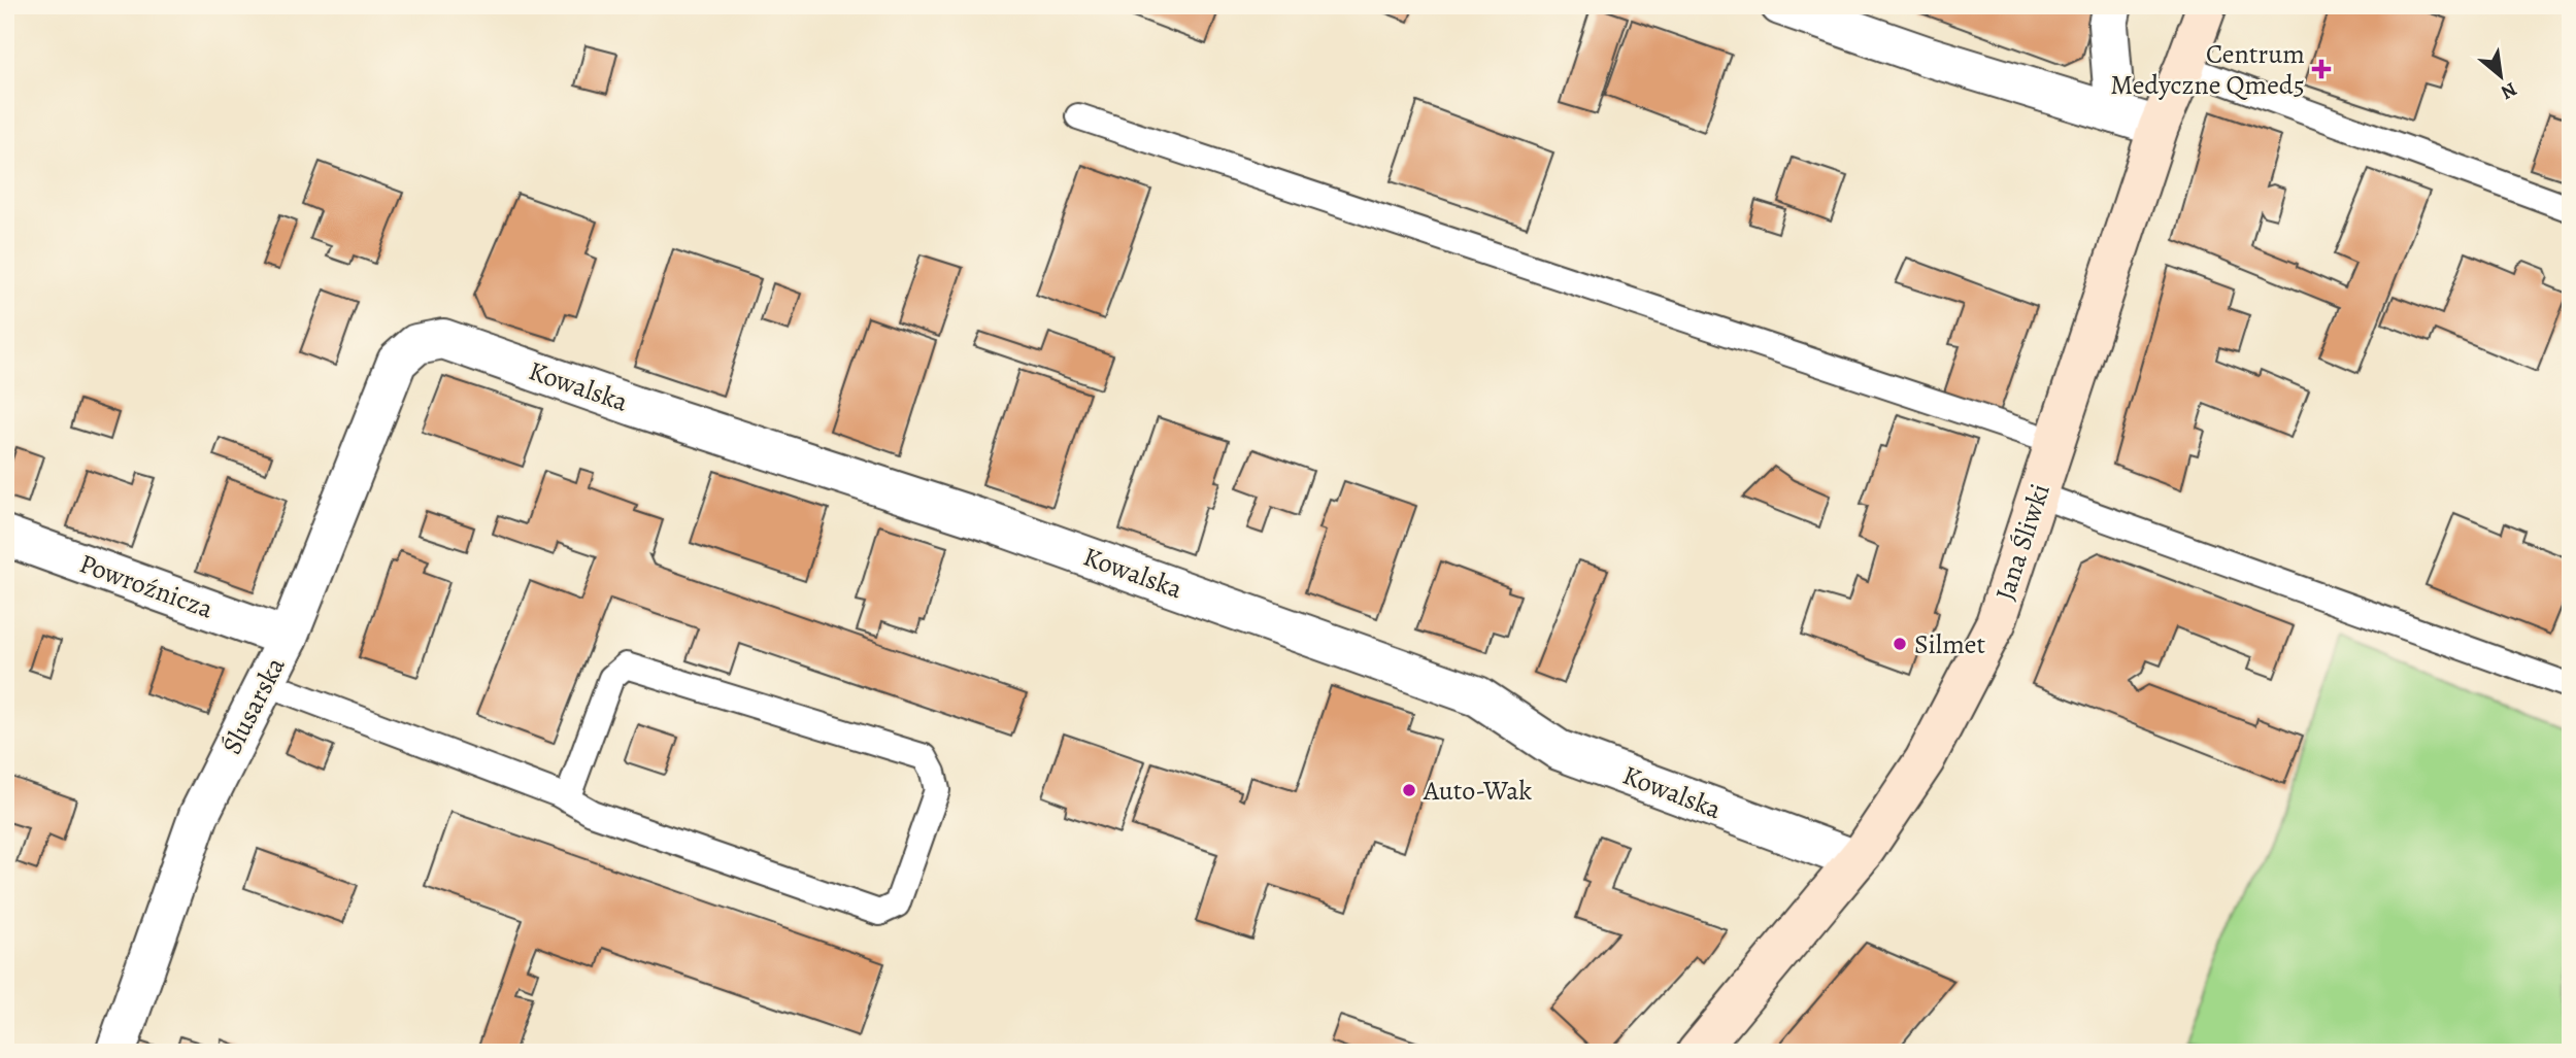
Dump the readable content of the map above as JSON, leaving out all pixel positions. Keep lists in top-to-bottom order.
{
  "streets": {
    "street": [
      "Kowalska",
      "Jana Śliwki",
      "Powroźnicza",
      "Ślusarska"
    ]
  },
  "crossings": [
    ["Kowalska", "Jana Śliwki"],
    ["Kowalska", "Ślusarska"],
    ["Powroźnicza", "Ślusarska"]
  ],
  "places": {
    "health": ["Centrum Medyczne Qmed5"],
    "other": ["Silmet", "Auto-Wak"]
  },
  "north": "bottom right"
}
